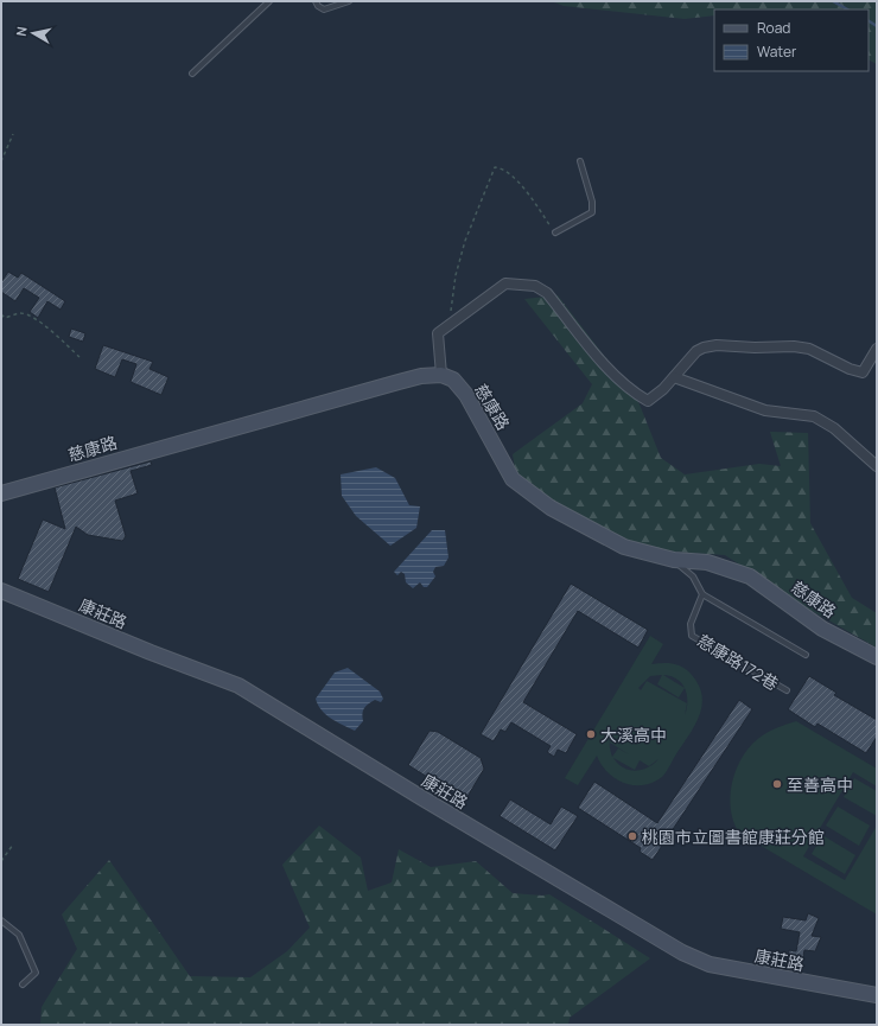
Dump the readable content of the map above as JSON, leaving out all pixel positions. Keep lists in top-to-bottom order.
{
  "streets": {
    "street": ["慈康路", "康莊路"],
    "lane": ["慈康路172巷"]
  },
  "places": ["大溪高中", "至善高中", "桃園市立圖書館康莊分館"],
  "legend": ["Road", "Water"],
  "north": "left"
}
